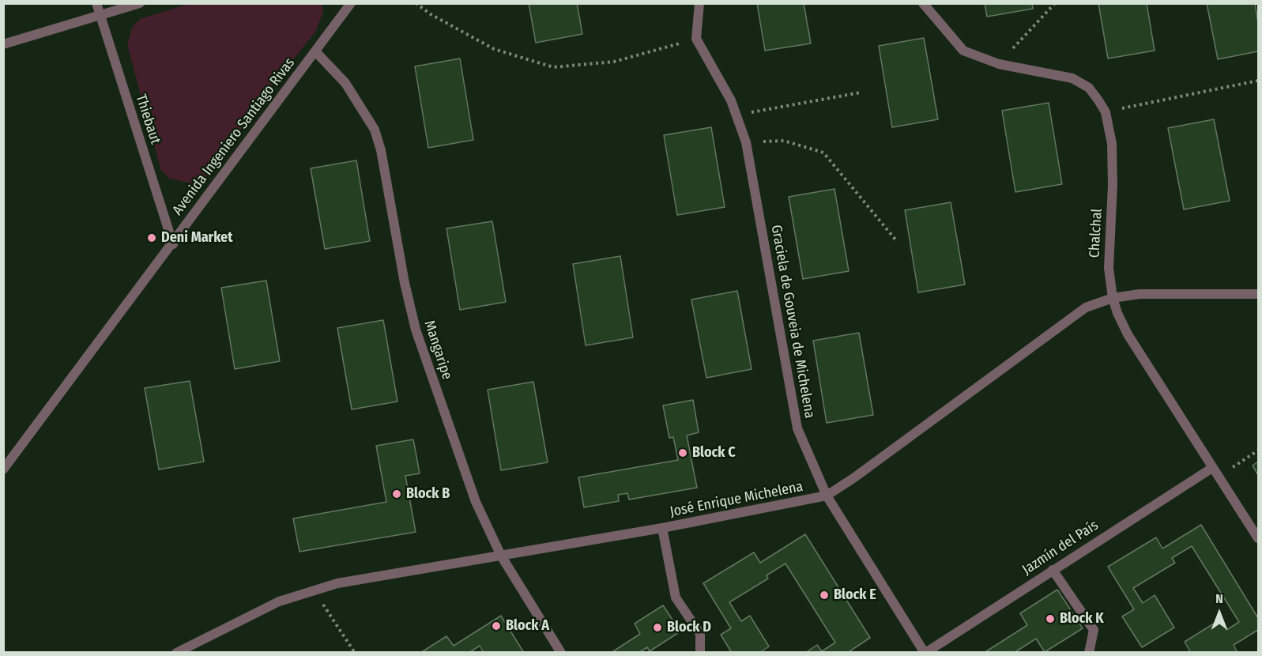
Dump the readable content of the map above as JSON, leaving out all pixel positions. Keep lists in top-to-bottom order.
{
  "streets": {
    "street": [
      "Thiebaut",
      "Avenida Ingeniero Santiago Rivas",
      "Chalchal",
      "Graciela de Gouveia de Michelena",
      "Mangaripe",
      "José Enrique Michelena",
      "Jazmín del País"
    ]
  },
  "crossings": [
    ["Thiebaut", "Avenida Ingeniero Santiago Rivas"],
    ["Avenida Ingeniero Santiago Rivas", "Mangaripe"],
    ["Chalchal", "José Enrique Michelena"],
    ["Chalchal", "Jazmín del País"],
    ["Graciela de Gouveia de Michelena", "José Enrique Michelena"],
    ["Graciela de Gouveia de Michelena", "Jazmín del País"],
    ["Mangaripe", "José Enrique Michelena"]
  ],
  "places": [
    "Deni Market",
    "Block C",
    "Block B",
    "Block E",
    "Block K",
    "Block A",
    "Block D"
  ],
  "north": "top"
}
